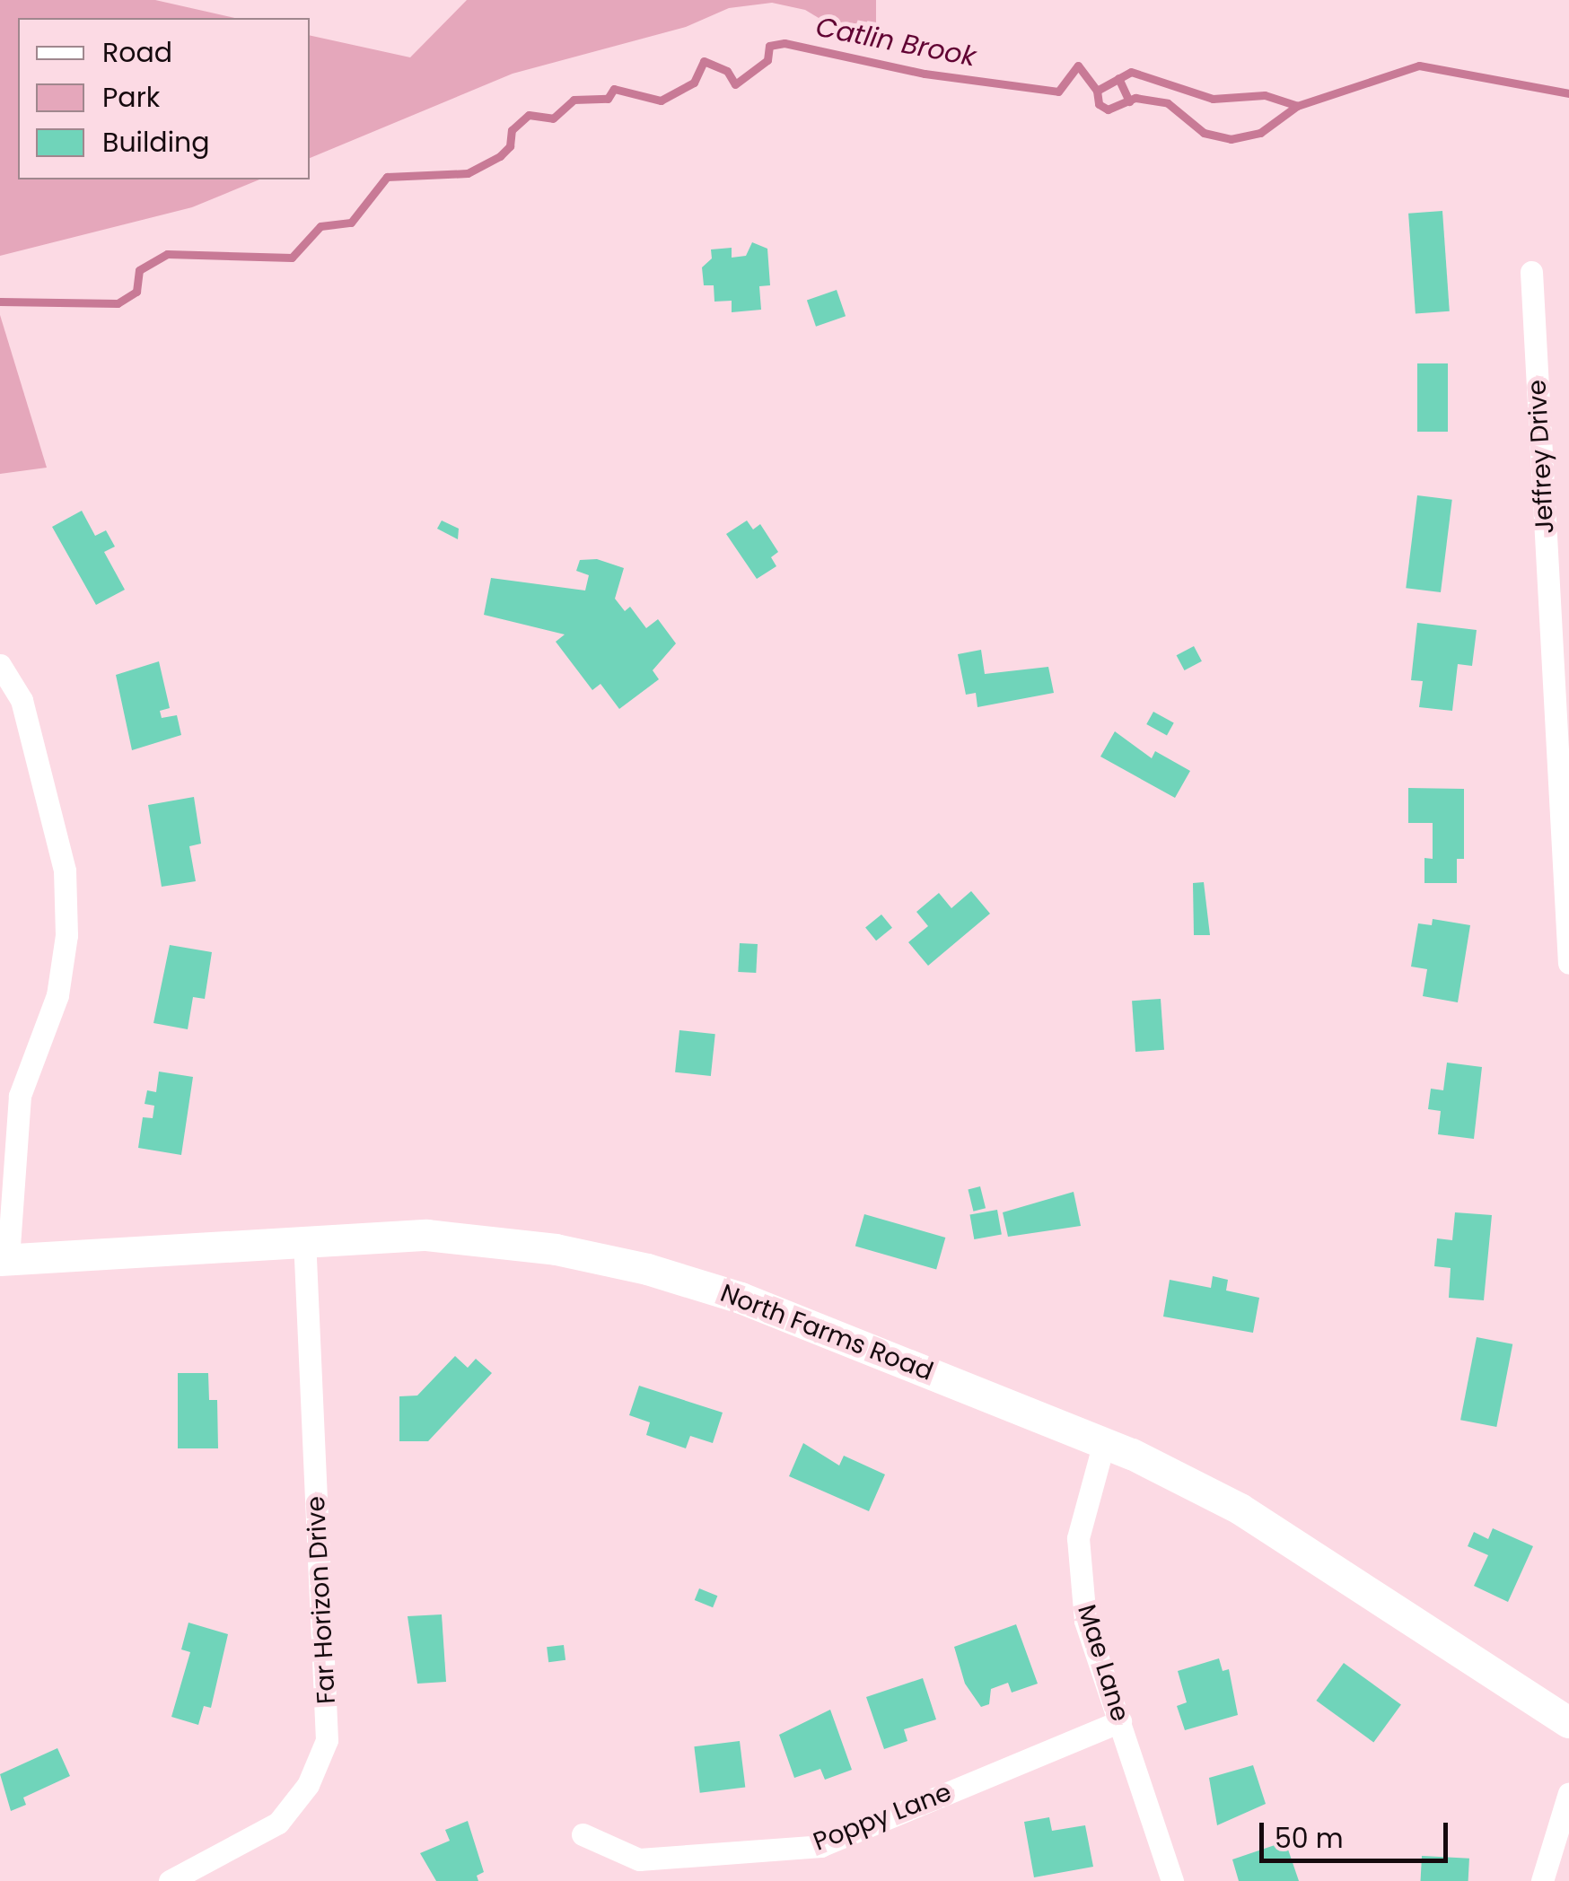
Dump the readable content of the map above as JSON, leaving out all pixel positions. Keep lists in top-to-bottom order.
{
  "streets": {
    "main road": ["North Farms Road"],
    "street": [
      "Jeffrey Drive",
      "Far Horizon Drive",
      "Mae Lane",
      "Poppy Lane"
    ]
  },
  "crossings": [
    ["North Farms Road", "Far Horizon Drive"],
    ["North Farms Road", "Mae Lane"],
    ["Mae Lane", "Poppy Lane"]
  ],
  "water": ["Catlin Brook"],
  "legend": ["Road", "Park", "Building"],
  "scale_bar": "50 m"
}
